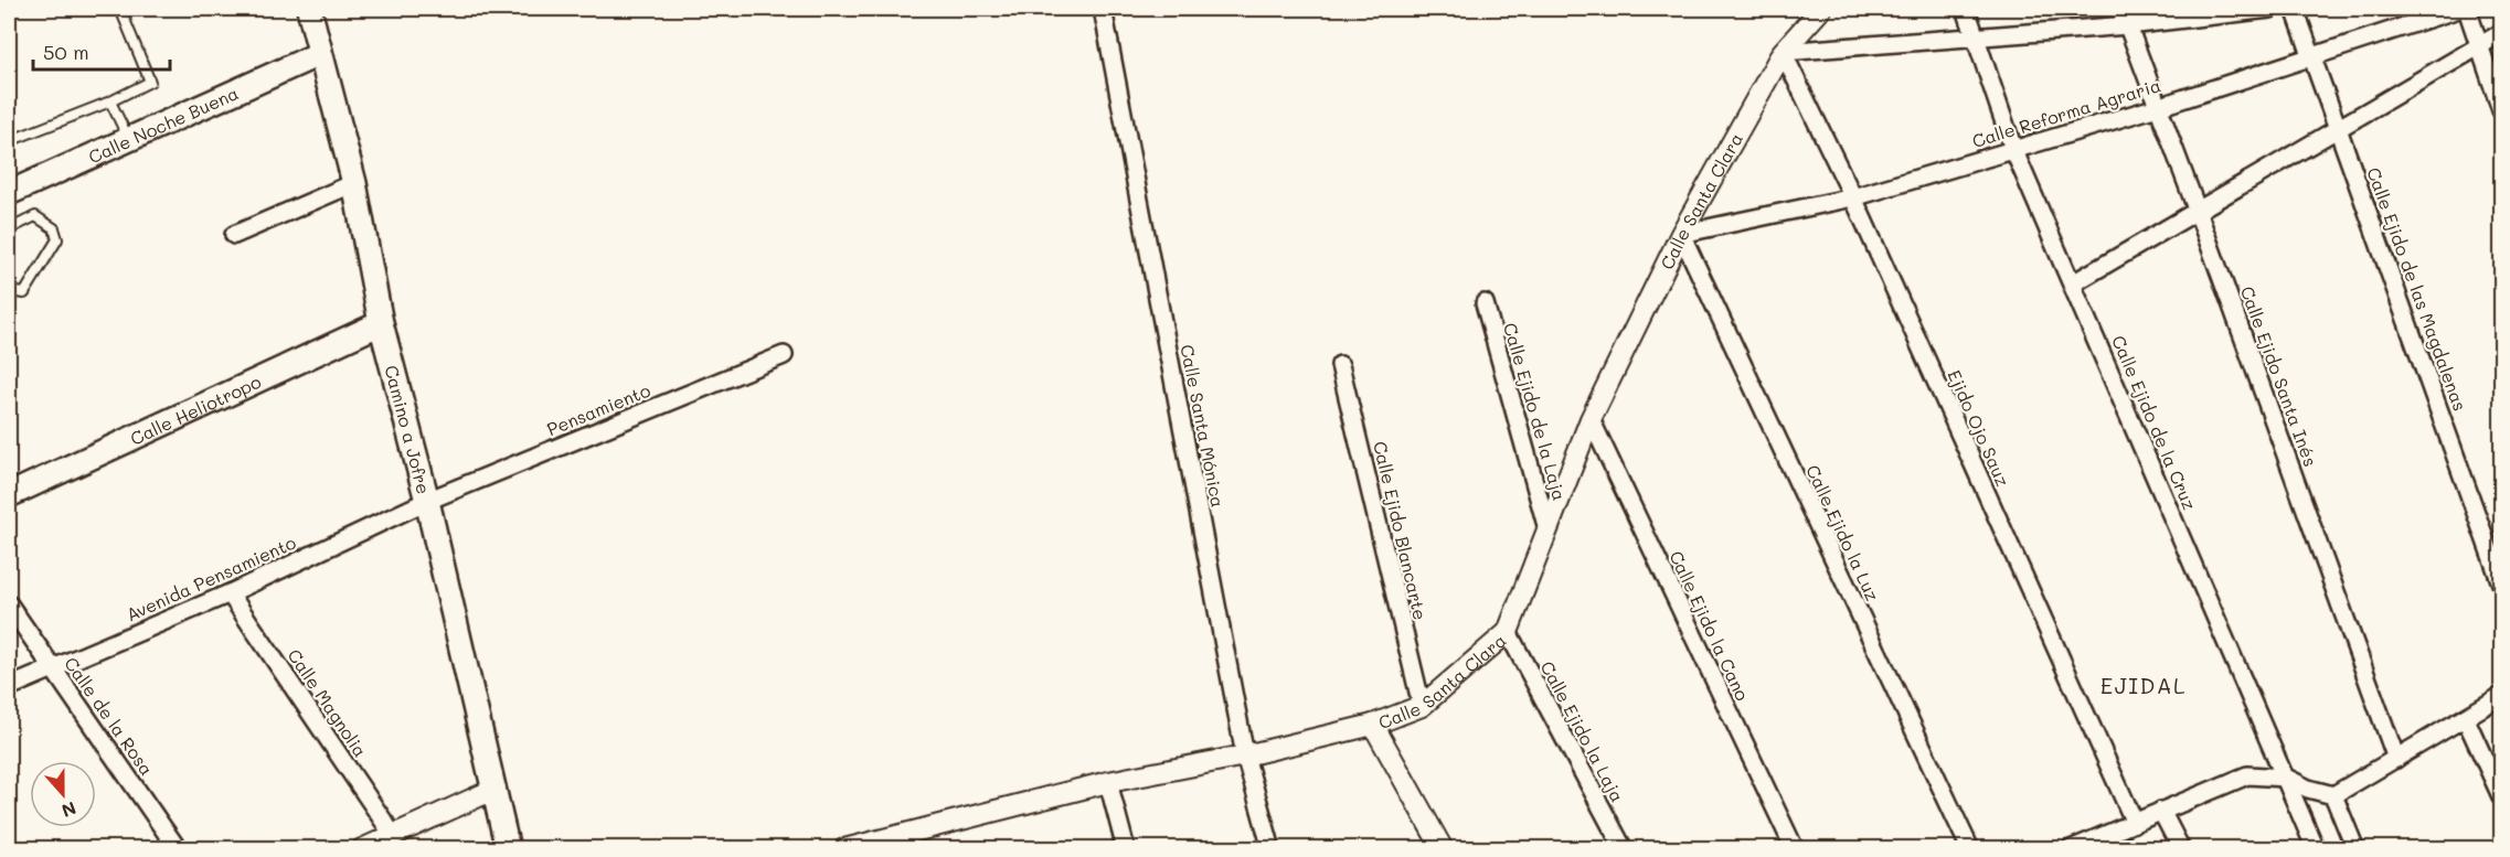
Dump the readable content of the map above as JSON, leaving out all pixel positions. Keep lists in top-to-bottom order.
{
  "streets": {
    "main road": ["Calle Noche Buena", "Calle Heliotropo", "Camino a Jofre"],
    "street": [
      "Calle Reforma Agraria",
      "Calle Santa Clara",
      "Calle Ejido de las Magdalenas",
      "Calle Ejido Santa Inés",
      "Pensamiento",
      "Calle Ejido de la Laja",
      "Calle Ejido de la Cruz",
      "Calle Santa Mónica",
      "Ejido Ojo Sauz",
      "Calle Ejido Blancarte",
      "Calle Ejido la Luz",
      "Avenida Pensamiento",
      "Calle Ejido la Cano",
      "Calle Magnolia",
      "Calle de la Rosa",
      "Calle Ejido la Laja"
    ]
  },
  "crossings": [
    ["Calle Reforma Agraria", "Calle Santa Clara"],
    ["Calle Reforma Agraria", "Calle Ejido de las Magdalenas"],
    ["Calle Reforma Agraria", "Calle Ejido Santa Inés"],
    ["Calle Reforma Agraria", "Calle Ejido de la Cruz"],
    ["Calle Reforma Agraria", "Ejido Ojo Sauz"],
    ["Calle Reforma Agraria", "Calle Ejido la Luz"],
    ["Calle Noche Buena", "Camino a Jofre"],
    ["Calle Santa Clara", "Calle Ejido de la Laja"],
    ["Calle Santa Clara", "Calle Santa Mónica"],
    ["Calle Santa Clara", "Ejido Ojo Sauz"],
    ["Calle Santa Clara", "Calle Ejido Blancarte"],
    ["Calle Santa Clara", "Calle Ejido la Luz"],
    ["Calle Santa Clara", "Calle Ejido la Cano"],
    ["Calle Santa Clara", "Calle Ejido la Laja"],
    ["Calle Heliotropo", "Camino a Jofre"],
    ["Pensamiento", "Camino a Jofre"],
    ["Pensamiento", "Avenida Pensamiento"],
    ["Camino a Jofre", "Avenida Pensamiento"],
    ["Avenida Pensamiento", "Calle Magnolia"],
    ["Avenida Pensamiento", "Calle de la Rosa"]
  ],
  "districts": ["EJIDAL"],
  "scale_bar": "50 m",
  "north": "bottom"
}
